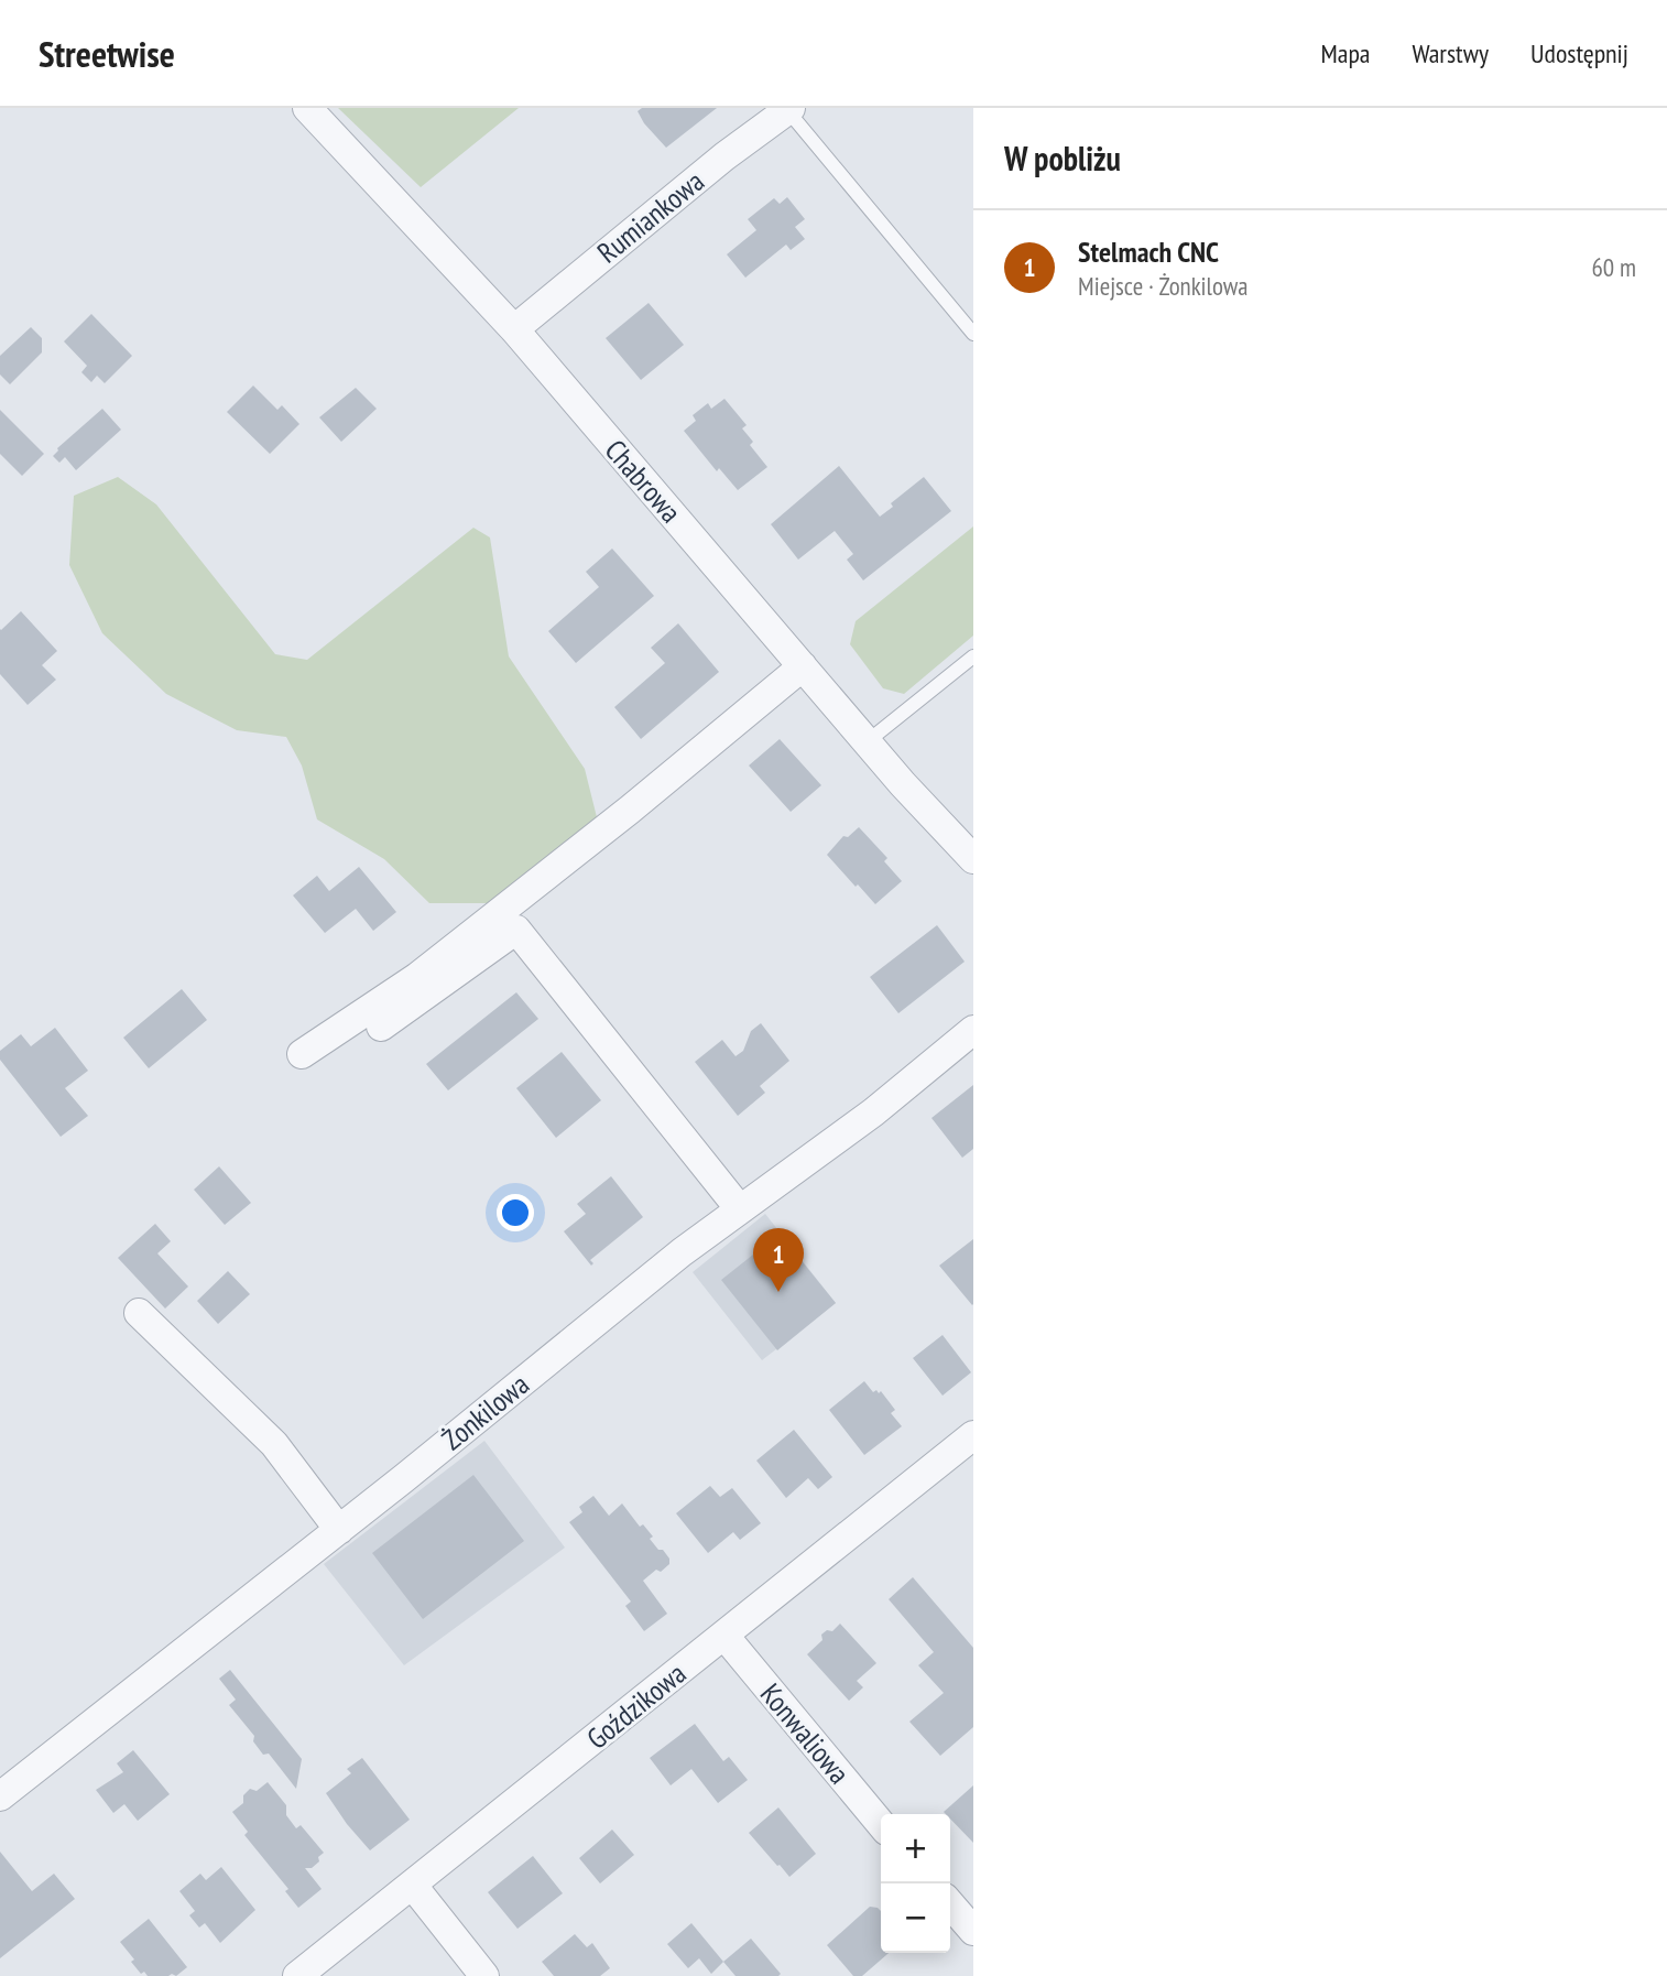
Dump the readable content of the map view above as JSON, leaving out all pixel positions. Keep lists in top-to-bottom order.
{
  "streets": {
    "street": [
      "Rumiankowa",
      "Chabrowa",
      "Żonkilowa",
      "Goździkowa",
      "Konwaliowa"
    ]
  },
  "crossings": [
    ["Rumiankowa", "Chabrowa"],
    ["Goździkowa", "Konwaliowa"]
  ],
  "page": {
    "header": "Streetwise",
    "nav": ["Mapa", "Warstwy", "Udostępnij"],
    "heading": "W pobliżu",
    "list": [
      {
        "mark": "1",
        "name": "Stelmach CNC",
        "note": "Miejsce · Żonkilowa",
        "value": "60 m"
      }
    ],
    "pins": "1",
    "map_buttons": ["+", "−"]
  }
}
